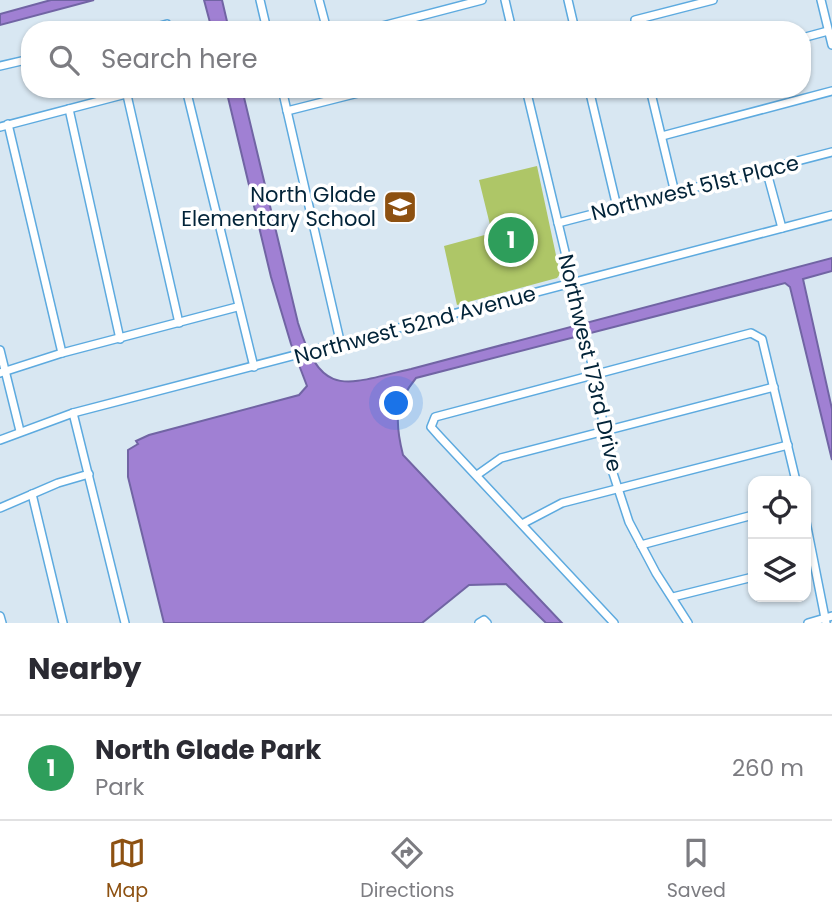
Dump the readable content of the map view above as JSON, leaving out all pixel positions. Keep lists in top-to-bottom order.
{
  "streets": {
    "street": ["Northwest 51st Place", "Northwest 52nd Avenue", "Northwest 173rd Drive"]
  },
  "crossings": [
    ["Northwest 51st Place", "Northwest 173rd Drive"],
    ["Northwest 52nd Avenue", "Northwest 173rd Drive"]
  ],
  "places": {
    "school or university": ["North Glade Elementary School"]
  },
  "page": {
    "search": "Search here",
    "pins": "1",
    "heading": "Nearby",
    "list": [
      {
        "mark": "1",
        "name": "North Glade Park",
        "note": "Park",
        "value": "260 m"
      }
    ],
    "nav": ["Map", "Directions", "Saved"]
  }
}
